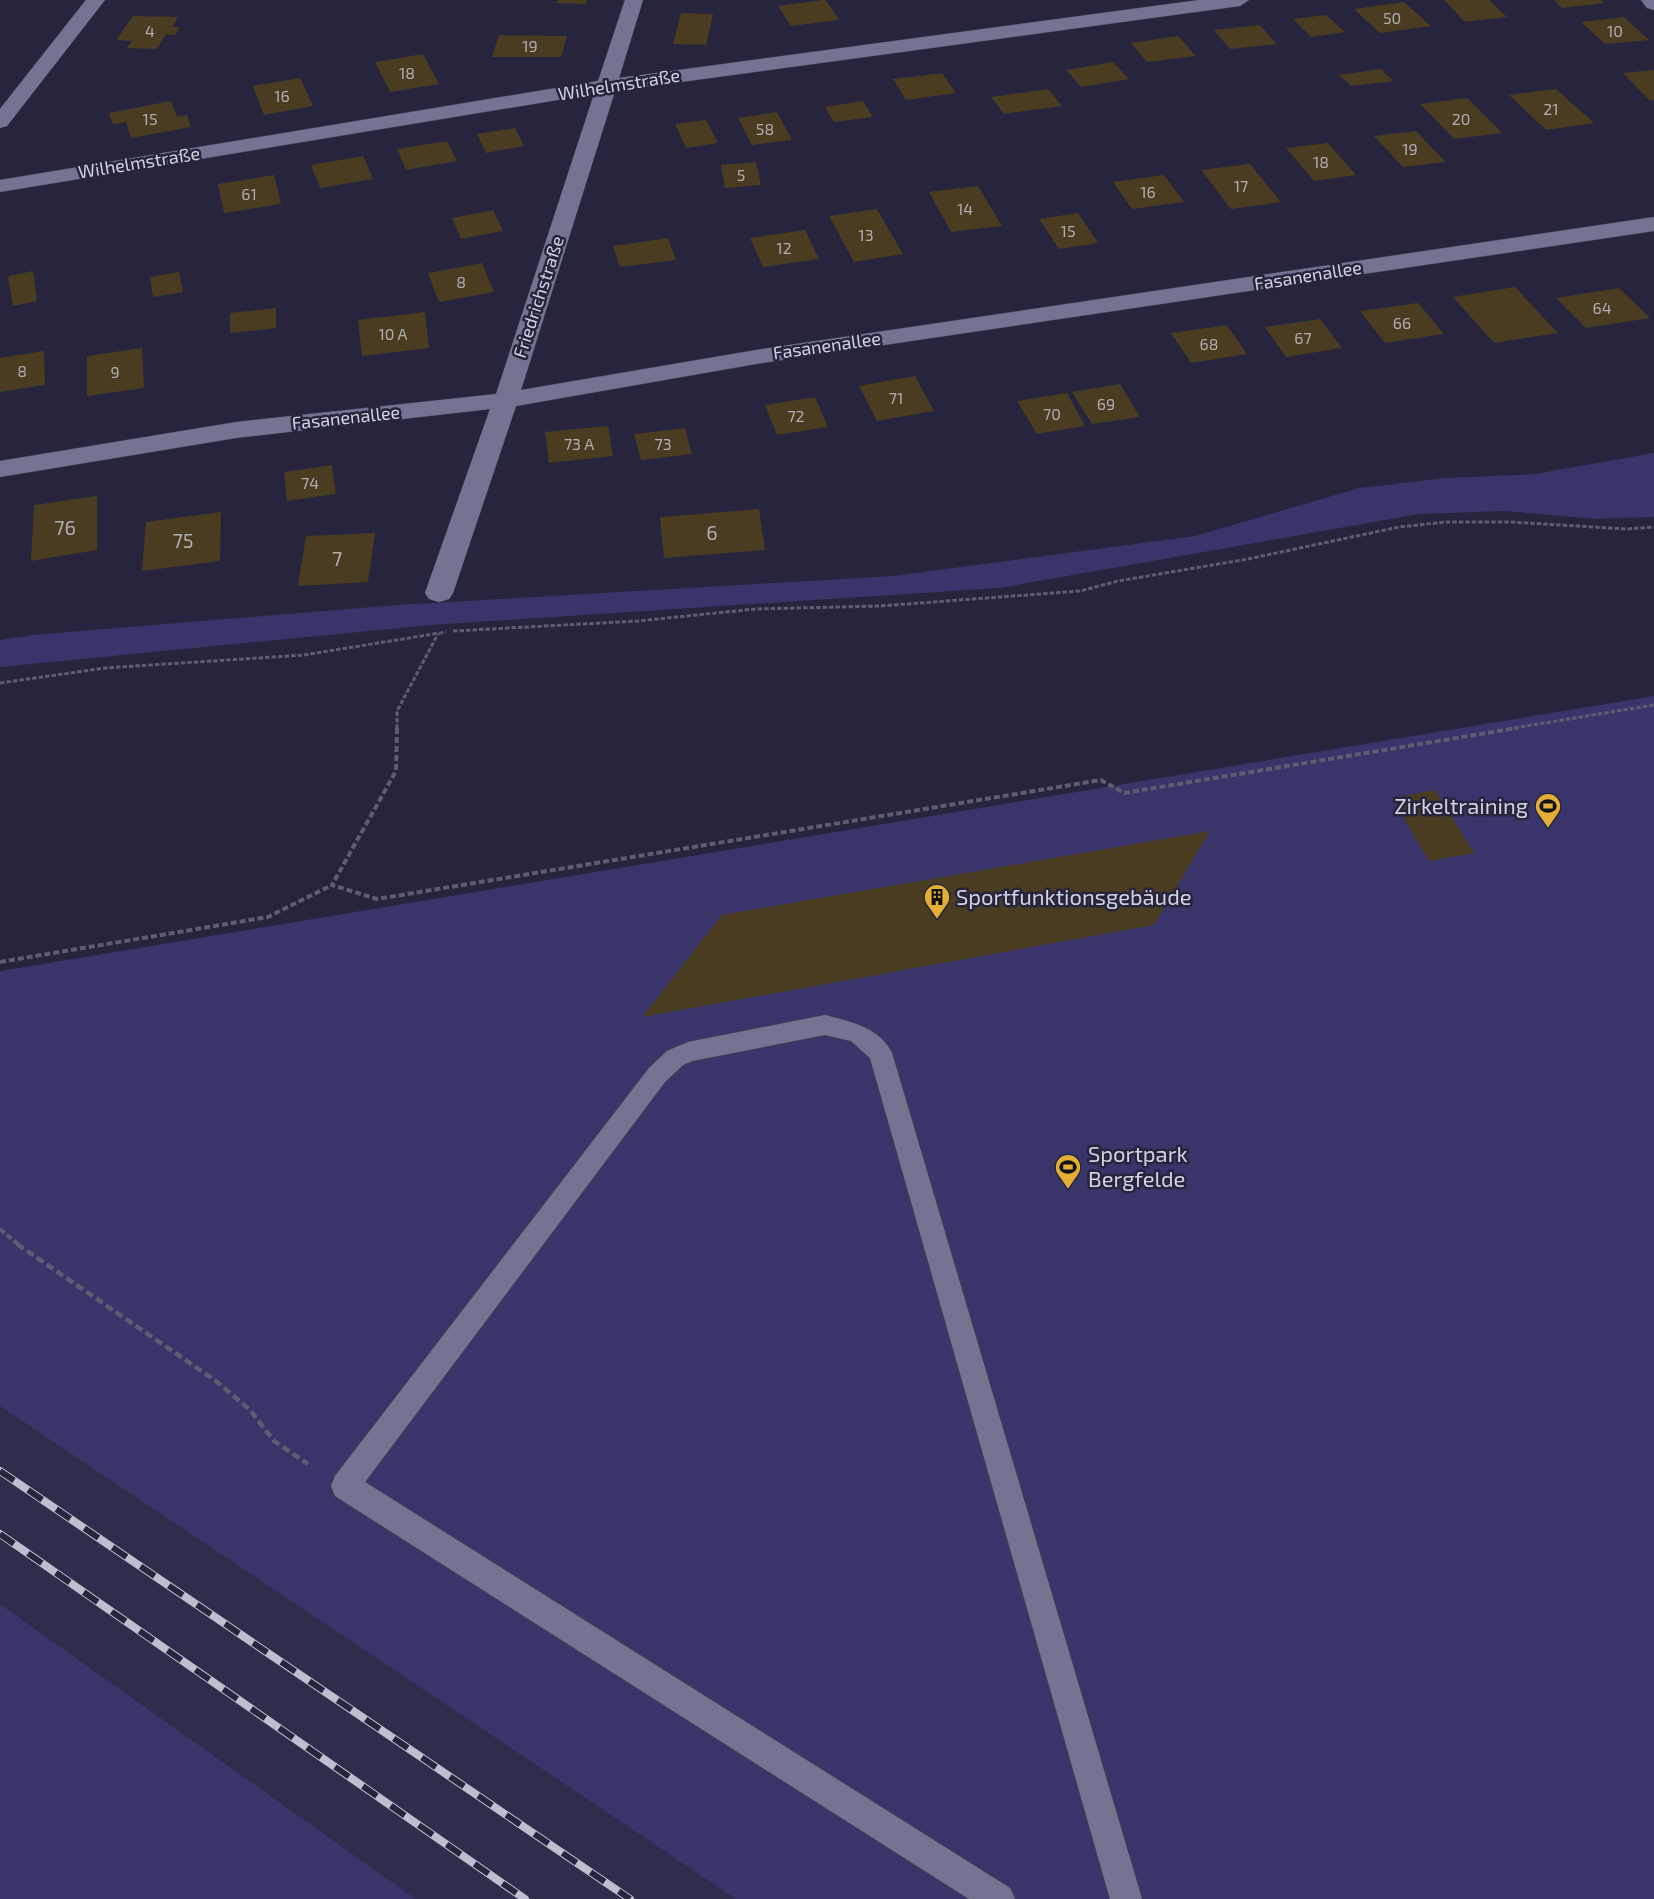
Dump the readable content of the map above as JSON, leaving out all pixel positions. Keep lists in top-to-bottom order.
{
  "streets": {
    "street": ["Wilhelmstraße", "Fasanenallee", "Friedrichstraße"]
  },
  "crossings": [
    ["Wilhelmstraße", "Friedrichstraße"],
    ["Fasanenallee", "Friedrichstraße"]
  ],
  "places": {
    "sports": ["Zirkeltraining", "Sportpark Bergfelde"],
    "building": ["Sportfunktionsgebäude"]
  },
  "house_numbers": [
    "50",
    "4",
    "10",
    "19",
    "18",
    "16",
    "21",
    "15",
    "20",
    "58",
    "19",
    "18",
    "5",
    "17",
    "16",
    "61",
    "14",
    "15",
    "13",
    "12",
    "8",
    "64",
    "66",
    "10 A",
    "67",
    "68",
    "8",
    "9",
    "71",
    "69",
    "70",
    "72",
    "73 A",
    "73",
    "74",
    "76",
    "6",
    "75",
    "7"
  ]
}
